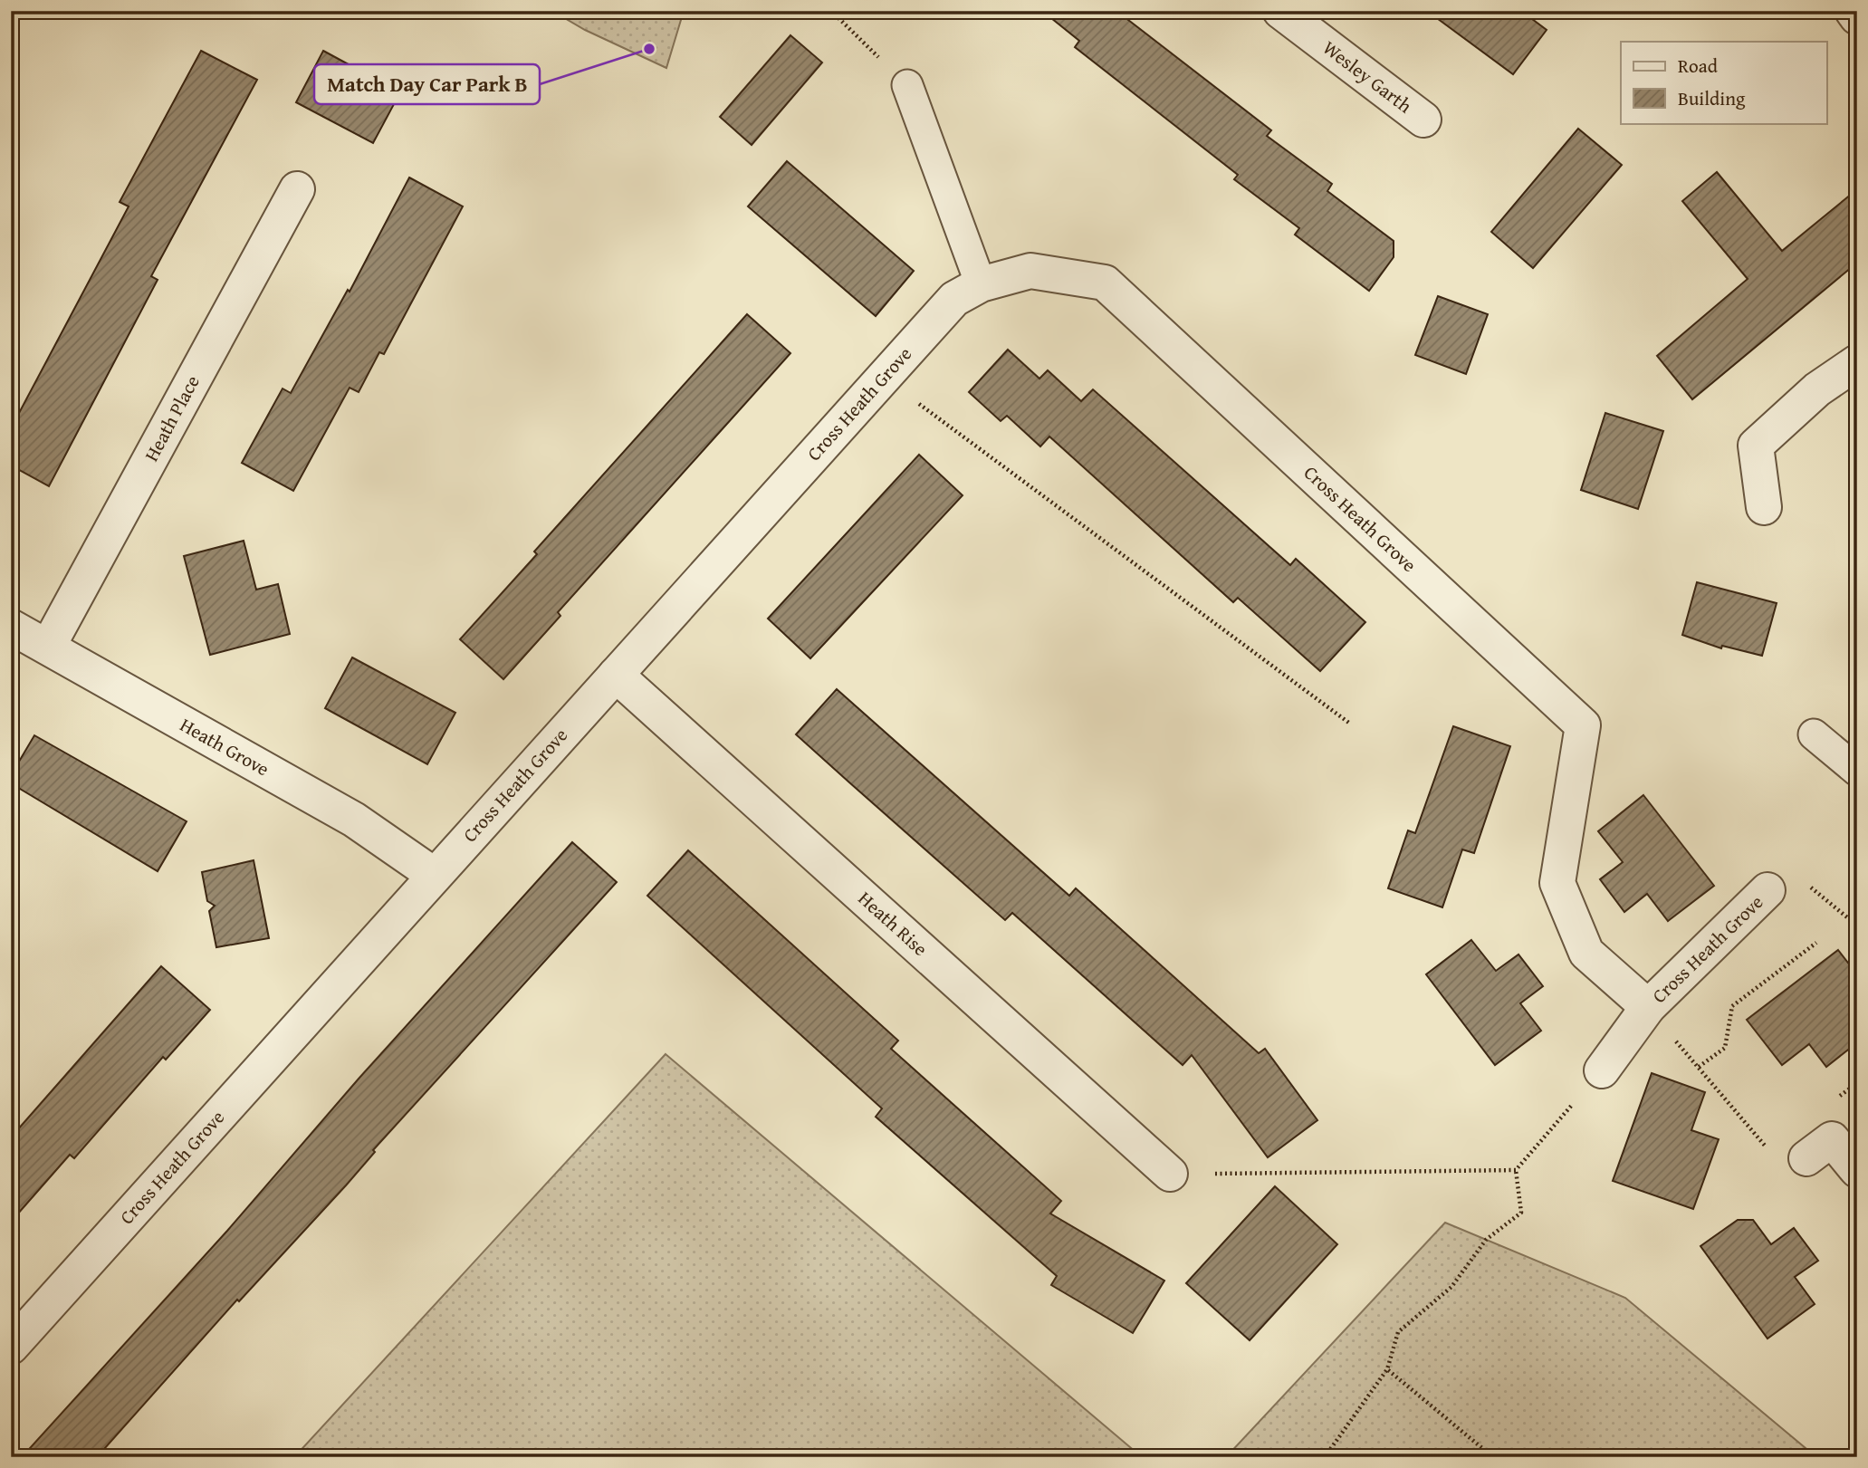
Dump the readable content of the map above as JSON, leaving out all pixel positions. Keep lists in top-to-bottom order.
{
  "streets": {
    "street": [
      "Wesley Garth",
      "Cross Heath Grove",
      "Heath Place",
      "Heath Grove",
      "Heath Rise"
    ]
  },
  "crossings": [
    ["Cross Heath Grove", "Heath Grove"],
    ["Cross Heath Grove", "Heath Rise"],
    ["Heath Place", "Heath Grove"]
  ],
  "places": ["Match Day Car Park B"],
  "legend": ["Road", "Building"]
}
